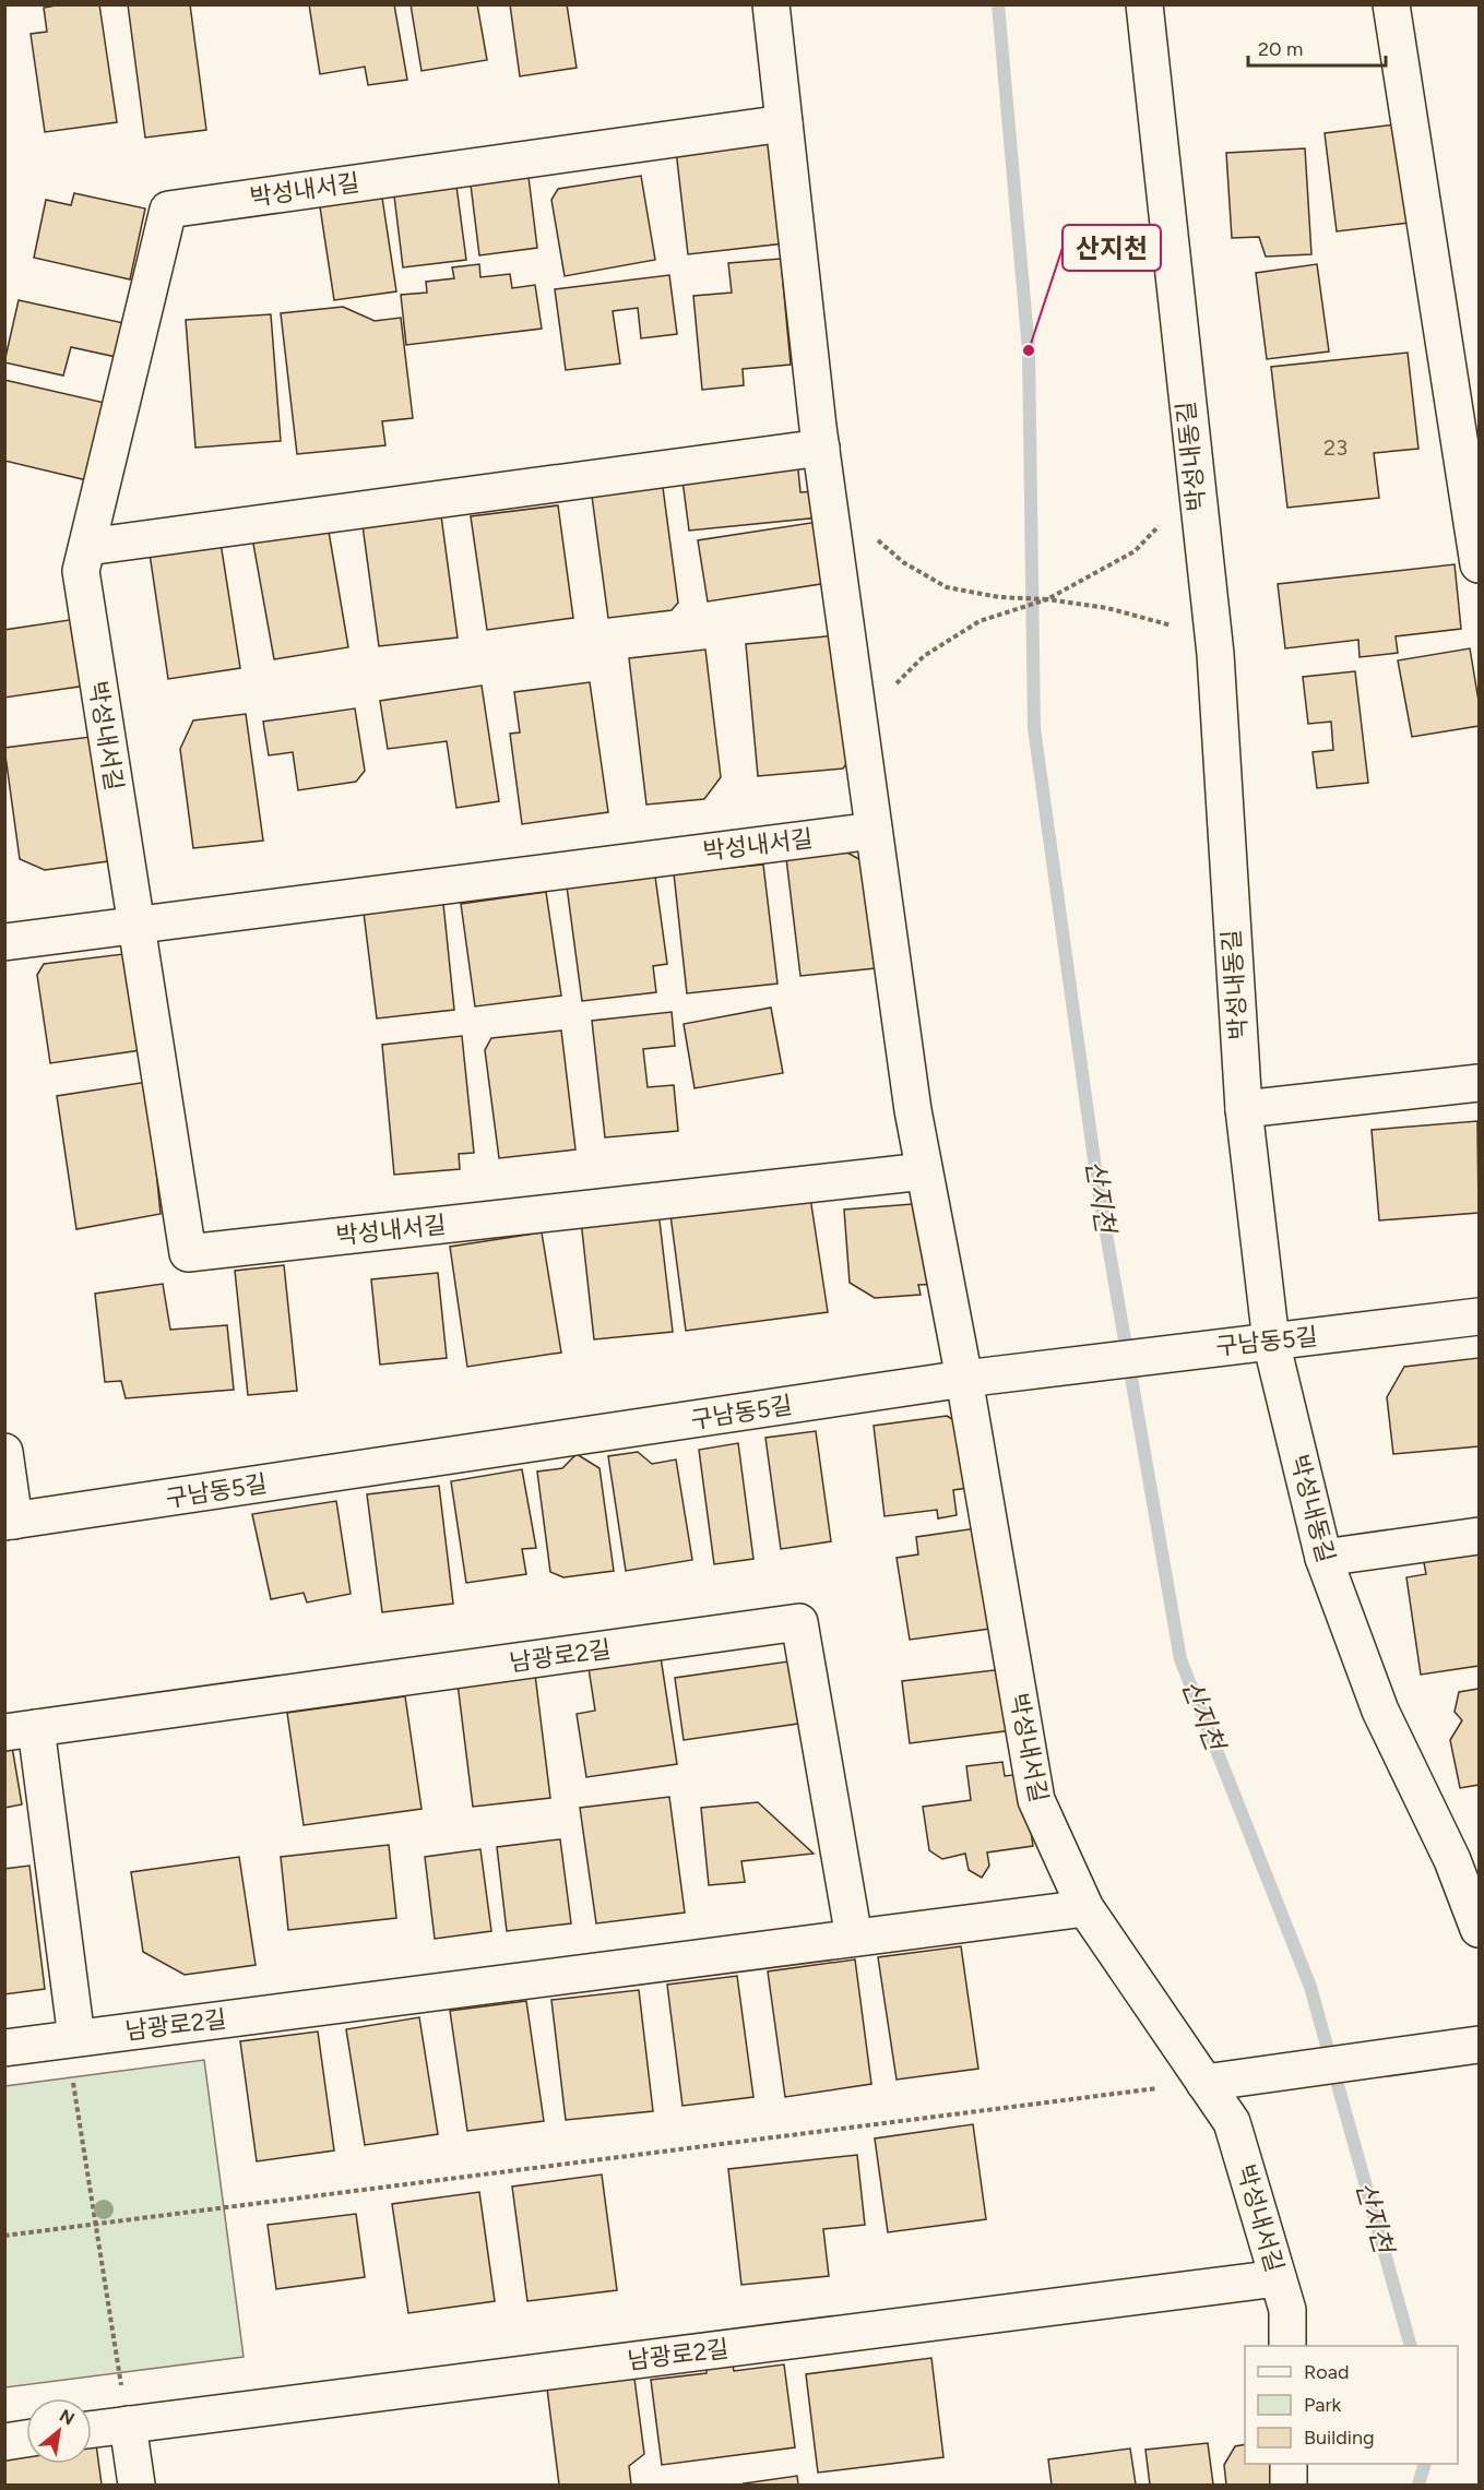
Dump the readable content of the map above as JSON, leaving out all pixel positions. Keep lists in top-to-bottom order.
{
  "streets": {
    "street": [
      "박성내서길",
      "박성내동길",
      "구남동5길",
      "남광로2길"
    ]
  },
  "crossings": [
    ["박성내서길", "구남동5길"],
    ["박성내서길", "남광로2길"],
    ["박성내동길", "구남동5길"]
  ],
  "water": ["산지천"],
  "places": ["산지천"],
  "house_numbers": ["23"],
  "legend": ["Road", "Park", "Building"],
  "scale_bar": "20 m",
  "north": "top right"
}
